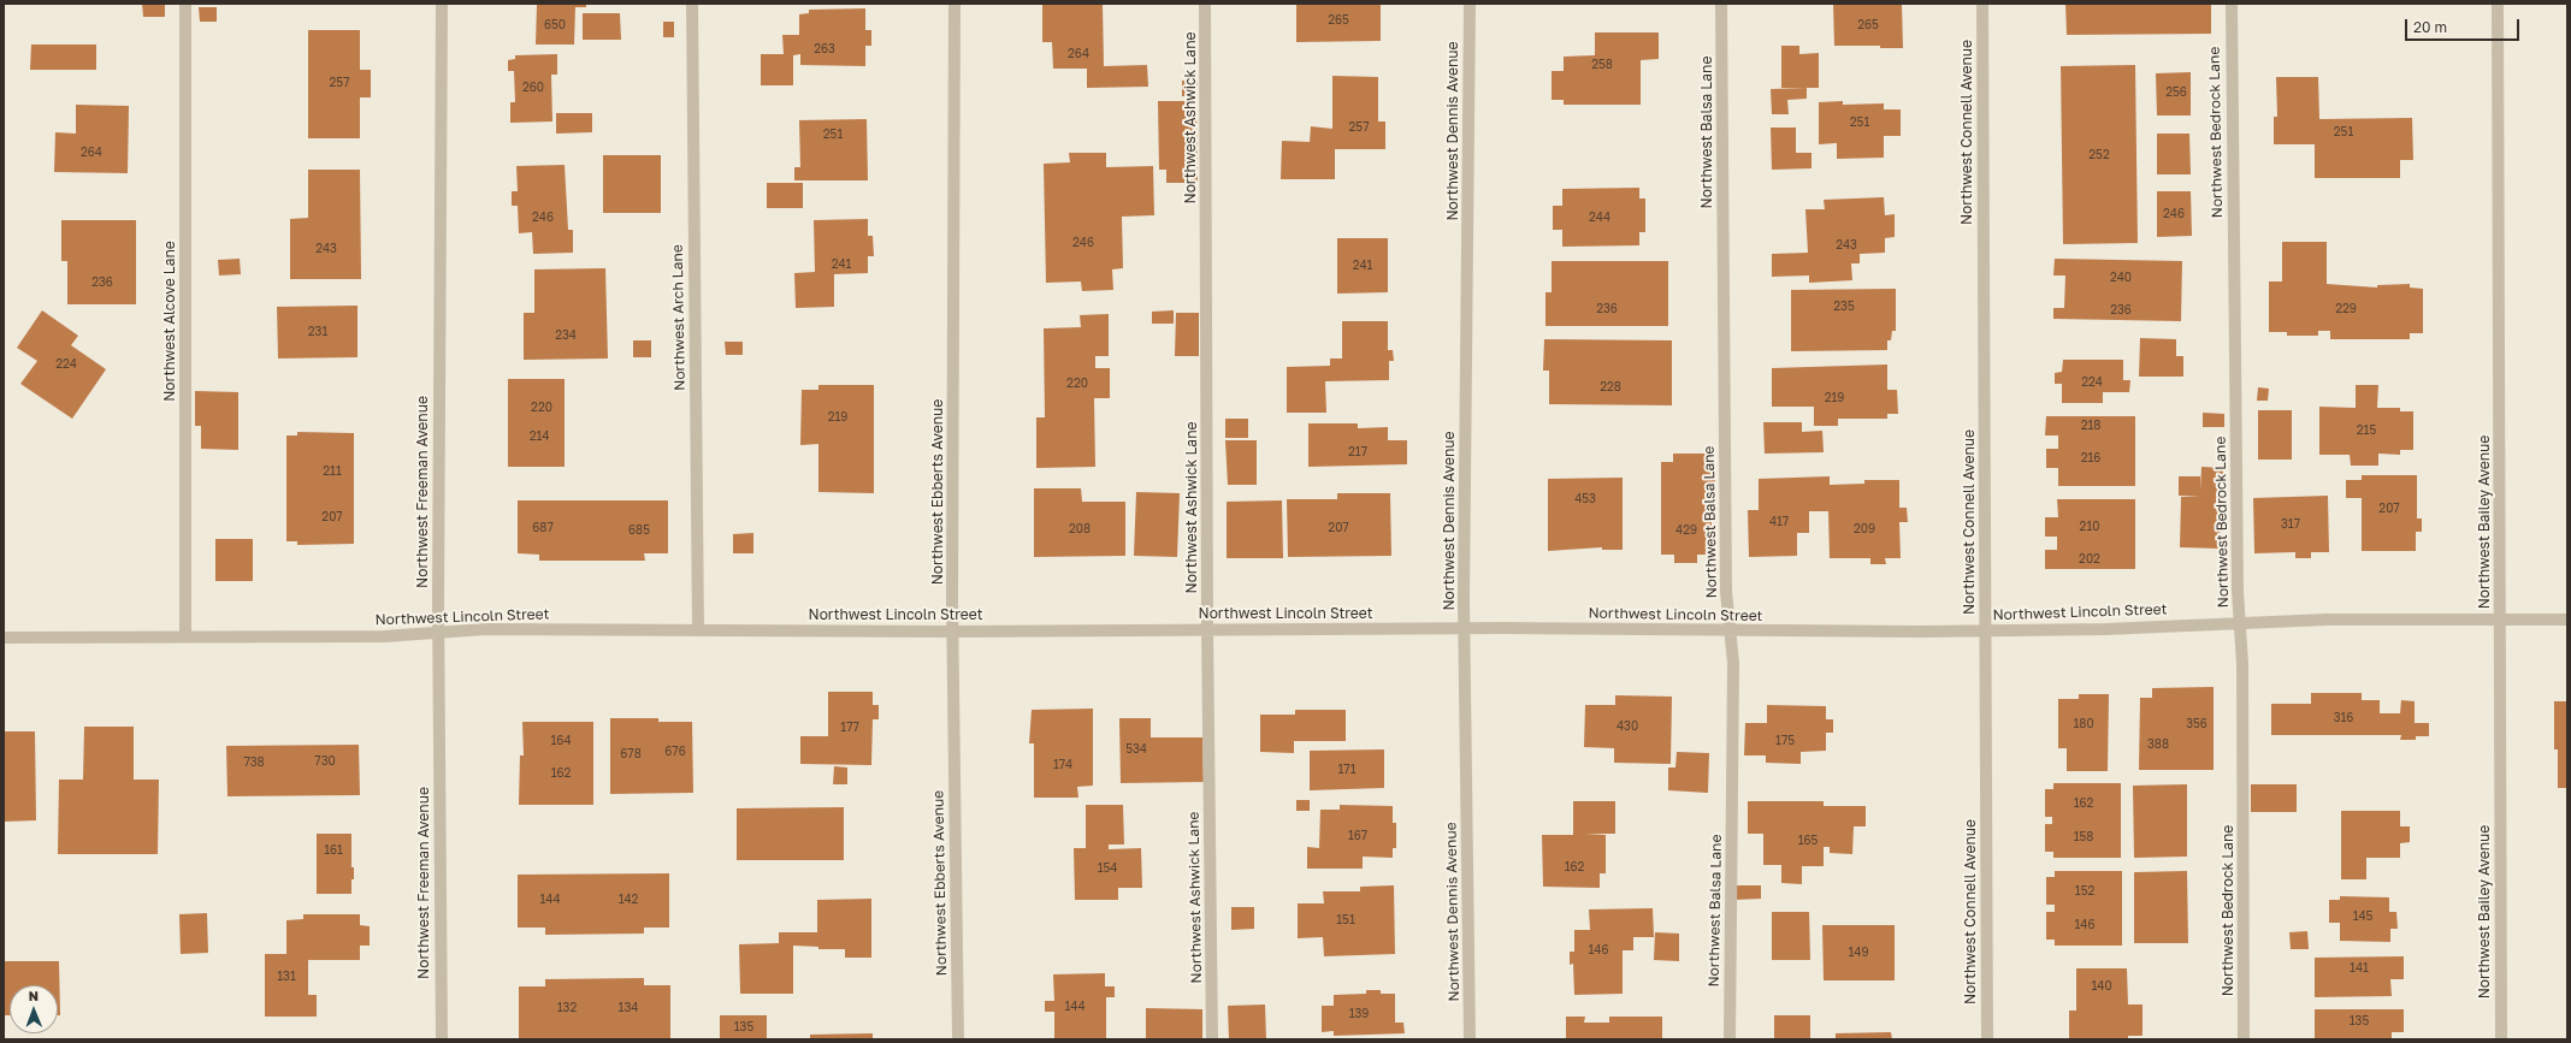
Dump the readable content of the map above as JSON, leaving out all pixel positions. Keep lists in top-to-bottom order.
{
  "streets": {
    "street": [
      "Northwest Ashwick Lane",
      "Northwest Dennis Avenue",
      "Northwest Balsa Lane",
      "Northwest Connell Avenue",
      "Northwest Bedrock Lane",
      "Northwest Arch Lane",
      "Northwest Alcove Lane",
      "Northwest Freeman Avenue",
      "Northwest Ebberts Avenue",
      "Northwest Bailey Avenue",
      "Northwest Lincoln Street"
    ]
  },
  "crossings": [
    ["Northwest Ashwick Lane", "Northwest Lincoln Street"],
    ["Northwest Dennis Avenue", "Northwest Lincoln Street"],
    ["Northwest Balsa Lane", "Northwest Lincoln Street"],
    ["Northwest Connell Avenue", "Northwest Lincoln Street"],
    ["Northwest Bedrock Lane", "Northwest Lincoln Street"],
    ["Northwest Arch Lane", "Northwest Lincoln Street"],
    ["Northwest Alcove Lane", "Northwest Lincoln Street"],
    ["Northwest Freeman Avenue", "Northwest Lincoln Street"],
    ["Northwest Ebberts Avenue", "Northwest Lincoln Street"],
    ["Northwest Bailey Avenue", "Northwest Lincoln Street"]
  ],
  "house_numbers": [
    "265",
    "650",
    "265",
    "263",
    "264",
    "258",
    "257",
    "260",
    "256",
    "251",
    "257",
    "251",
    "251",
    "264",
    "252",
    "246",
    "246",
    "244",
    "246",
    "243",
    "243",
    "241",
    "241",
    "240",
    "236",
    "235",
    "236",
    "229",
    "236",
    "231",
    "234",
    "224",
    "224",
    "220",
    "228",
    "219",
    "220",
    "219",
    "218",
    "215",
    "214",
    "217",
    "216",
    "211",
    "453",
    "207",
    "207",
    "417",
    "317",
    "210",
    "687",
    "207",
    "208",
    "209",
    "685",
    "429",
    "202",
    "316",
    "180",
    "356",
    "430",
    "177",
    "164",
    "175",
    "388",
    "534",
    "676",
    "678",
    "730",
    "738",
    "174",
    "171",
    "162",
    "162",
    "167",
    "158",
    "165",
    "161",
    "162",
    "154",
    "152",
    "144",
    "142",
    "145",
    "151",
    "146",
    "146",
    "149",
    "141",
    "131",
    "140",
    "144",
    "132",
    "134",
    "139",
    "135",
    "135"
  ],
  "scale_bar": "20 m",
  "north": "top"
}
